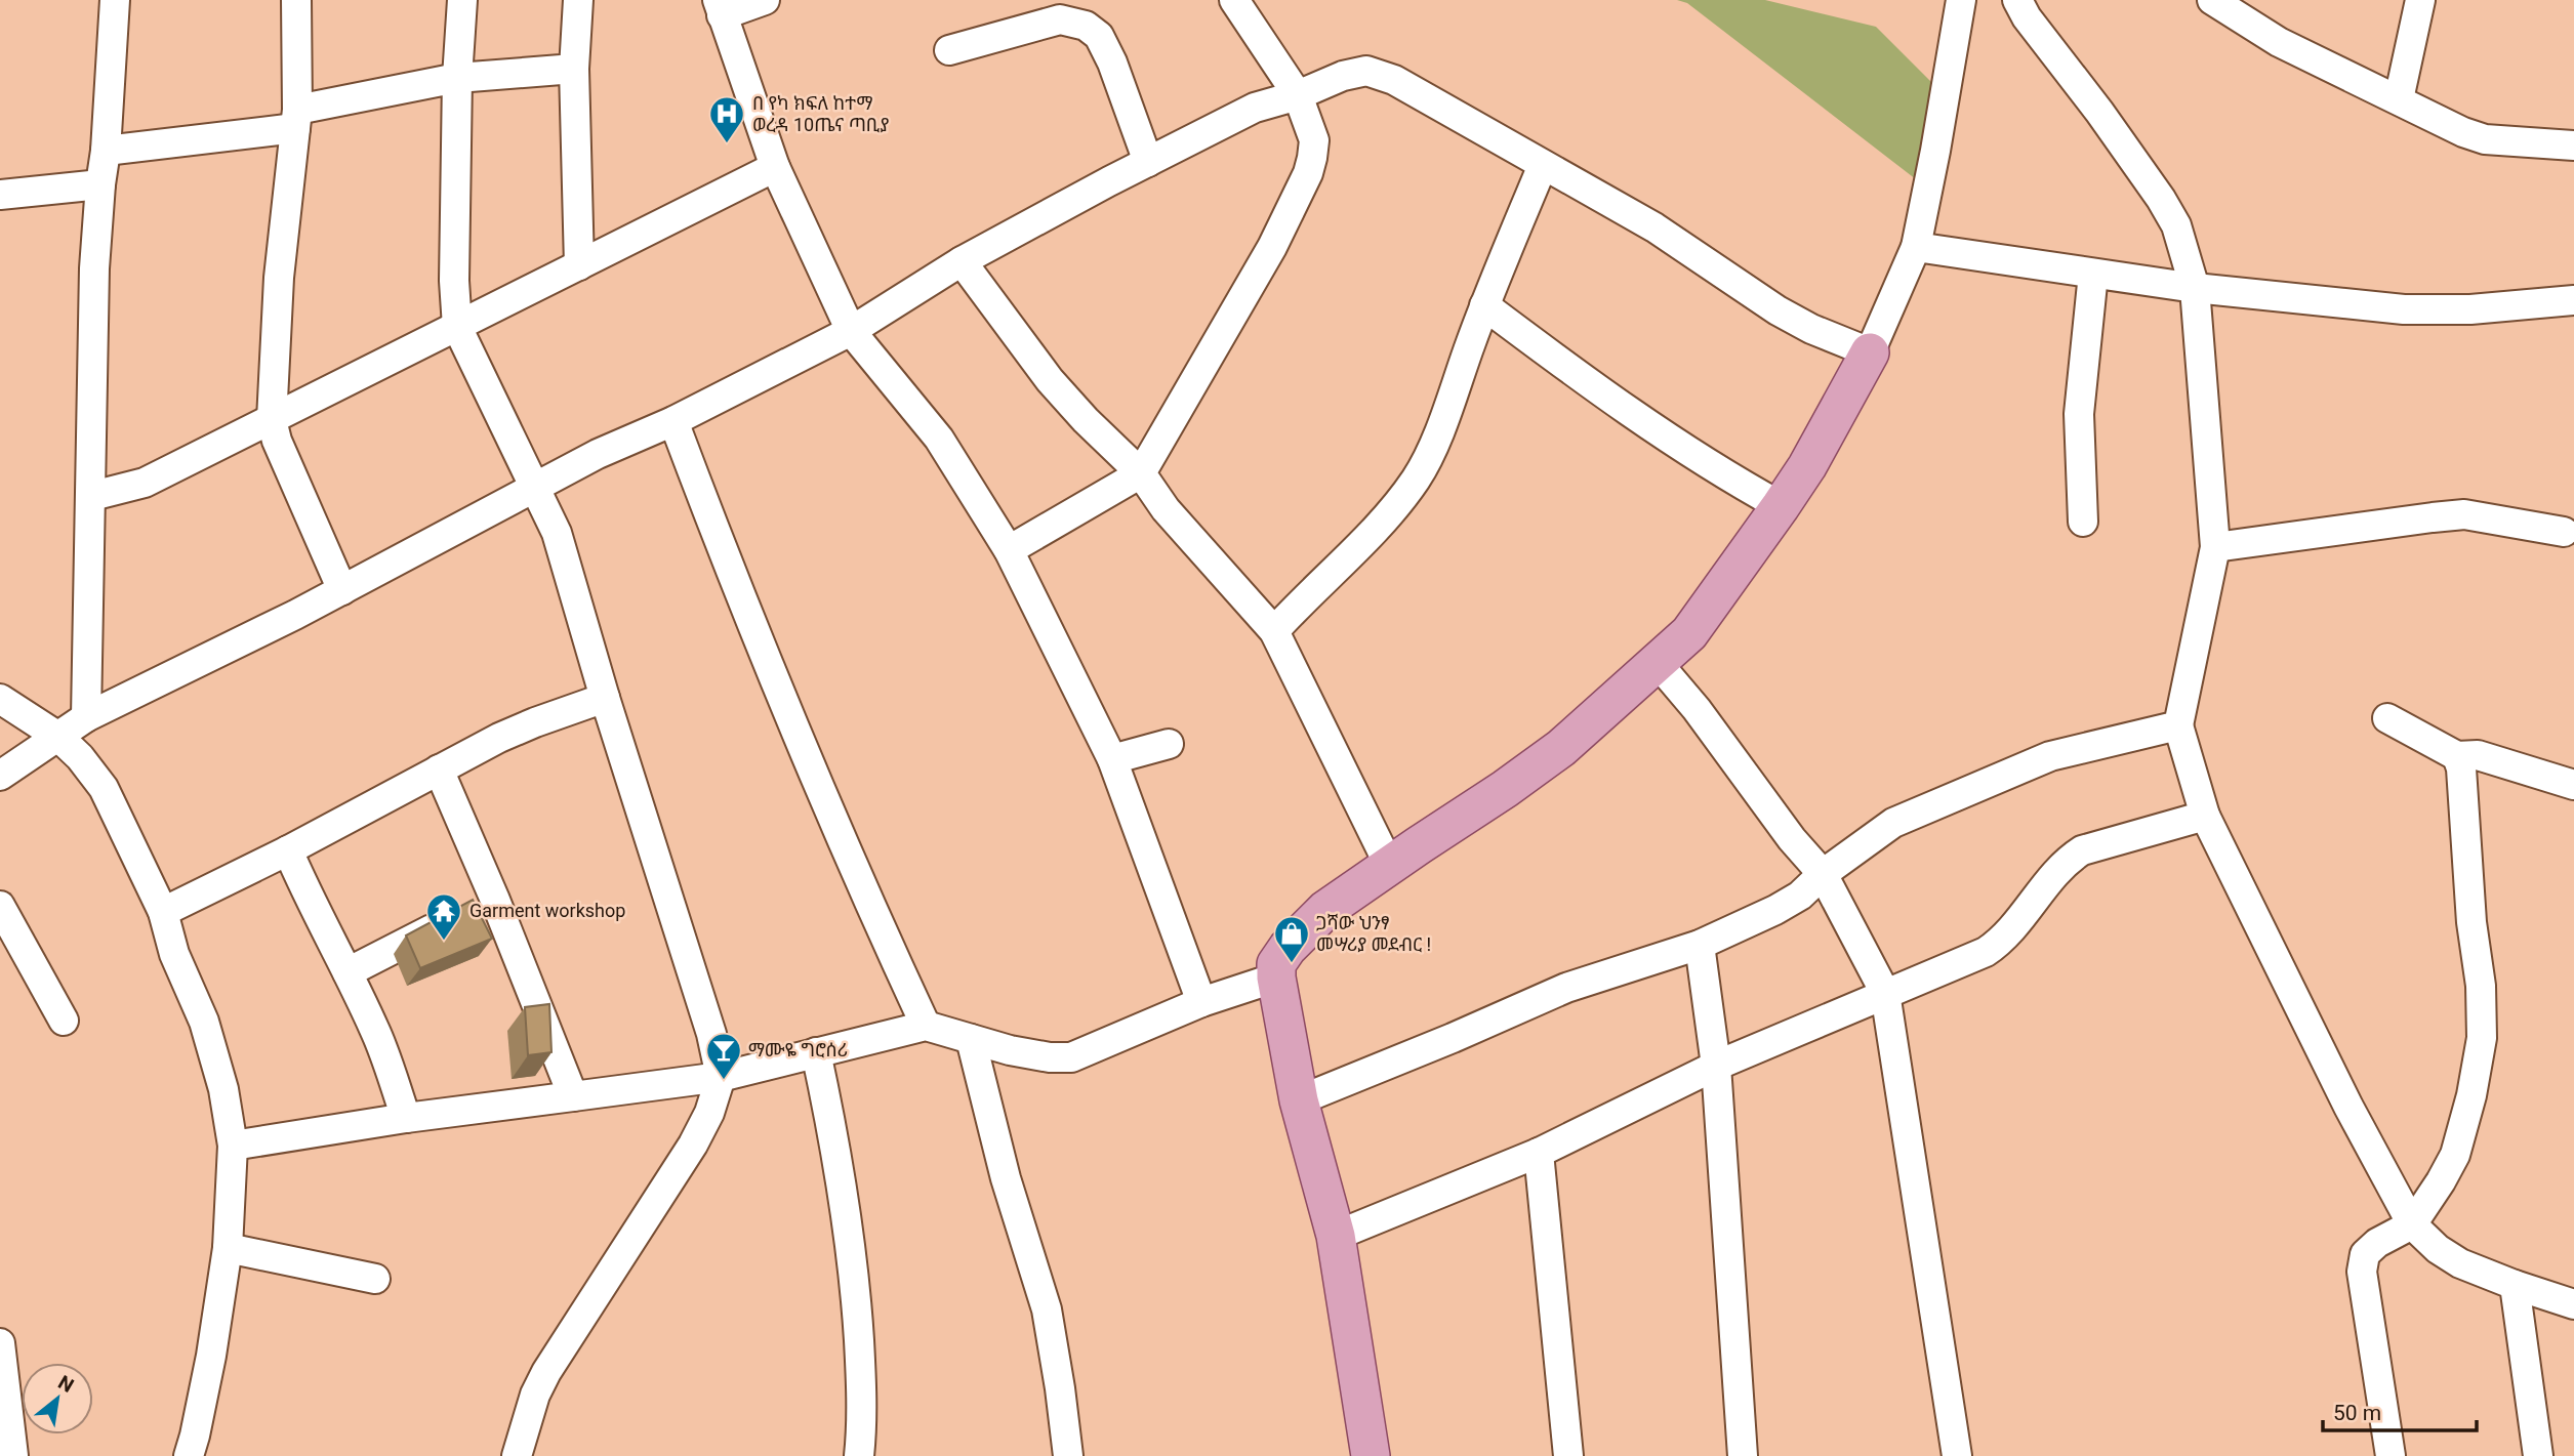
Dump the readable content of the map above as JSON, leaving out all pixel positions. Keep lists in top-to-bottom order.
{
  "places": {
    "hospital": ["በ የካ ክፍለ ከተማ ወረዳ 10ጤና ጣቢያ"],
    "temple": ["Garment workshop"],
    "shop": ["ጋሻው ህንፃ መሣሪያ መደብር !"],
    "bar": ["ማሙዬ ግሮሰሪ"]
  },
  "scale_bar": "50 m",
  "north": "top right"
}
